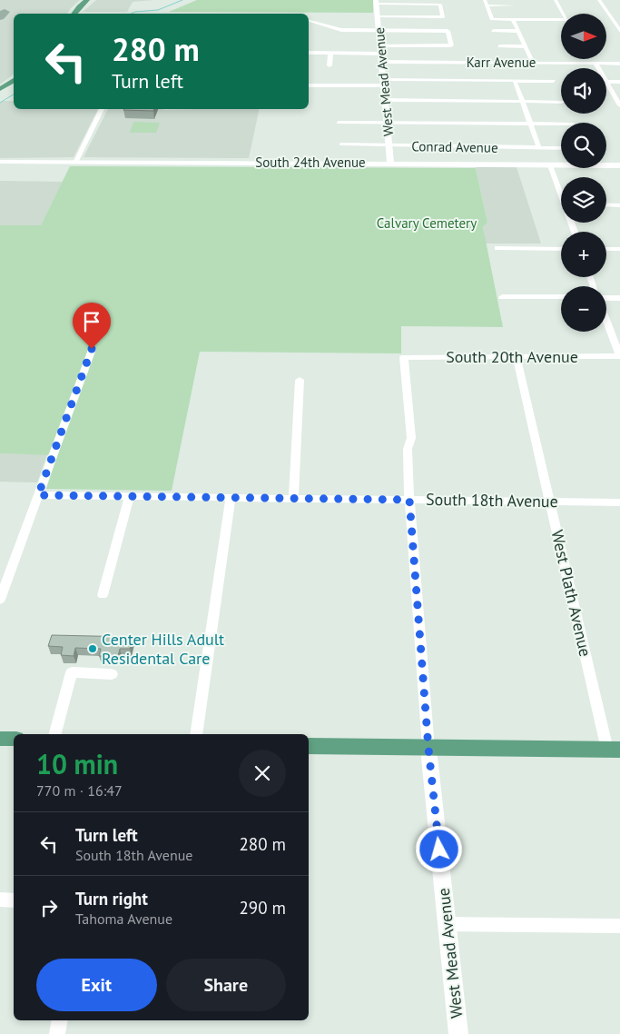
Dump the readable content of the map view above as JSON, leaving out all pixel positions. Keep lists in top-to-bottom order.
{
  "streets": {
    "street": [
      "Karr Avenue",
      "West Mead Avenue",
      "Conrad Avenue",
      "South 24th Avenue",
      "South 20th Avenue",
      "South 18th Avenue",
      "West Plath Avenue"
    ]
  },
  "crossings": [
    ["Karr Avenue", "West Mead Avenue"],
    ["West Mead Avenue", "Conrad Avenue"],
    ["West Mead Avenue", "South 24th Avenue"],
    ["West Mead Avenue", "South 20th Avenue"],
    ["West Mead Avenue", "South 18th Avenue"],
    ["South 20th Avenue", "West Plath Avenue"],
    ["South 18th Avenue", "West Plath Avenue"]
  ],
  "parks": ["Calvary Cemetery"],
  "places": ["Center Hills Adult Residental Care"],
  "north": "right",
  "page": {
    "map_buttons": ["+", "−"],
    "turn": ["280 m", "Turn left"],
    "heading": ["10 min", "770 m · 16:47"],
    "list": [
      {
        "name": "Turn left",
        "note": "South 18th Avenue",
        "value": "280 m"
      },
      {
        "name": "Turn right",
        "note": "Tahoma Avenue",
        "value": "290 m"
      }
    ],
    "buttons": ["Exit", "Share"]
  }
}
